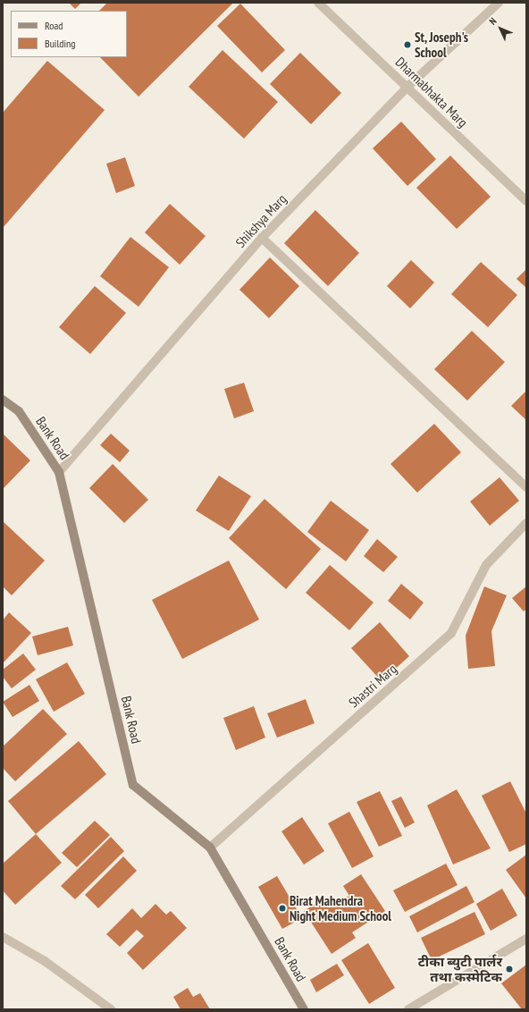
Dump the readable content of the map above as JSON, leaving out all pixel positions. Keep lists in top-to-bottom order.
{
  "streets": {
    "main road": ["Bank Road"],
    "street": ["Dharmabhakta Marg", "Shikshya Marg", "Shastri Marg"]
  },
  "crossings": [
    ["Dharmabhakta Marg", "Shikshya Marg"],
    ["Shikshya Marg", "Bank Road"],
    ["Bank Road", "Shastri Marg"]
  ],
  "places": ["St, Joseph's School", "Birat Mahendra Night Medium School", "टीका ब्युटी पार्लर तथा कस्मेटिक"],
  "legend": ["Road", "Building"],
  "north": "top left"
}
